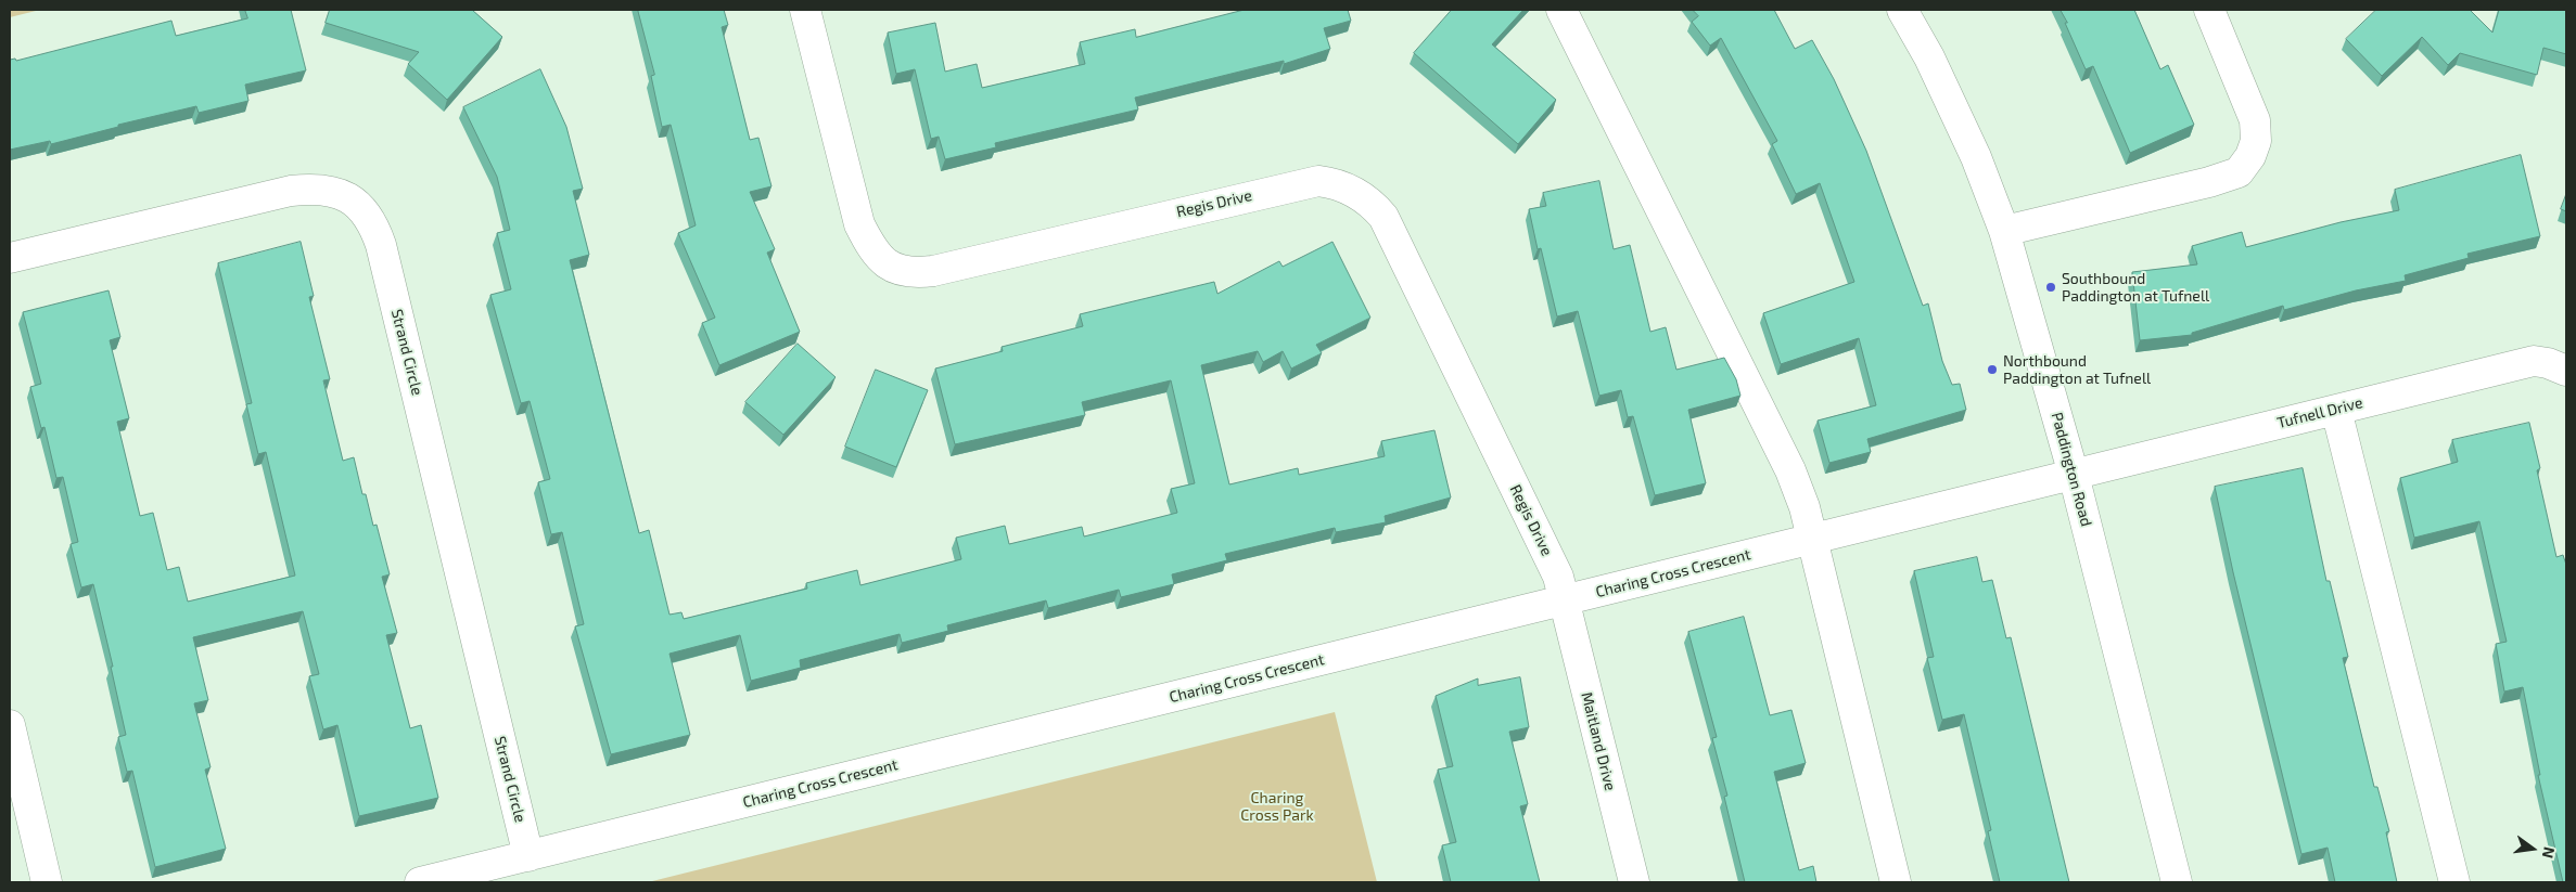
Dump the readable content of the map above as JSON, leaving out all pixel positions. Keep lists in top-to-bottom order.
{
  "streets": {
    "street": [
      "Regis Drive",
      "Strand Circle",
      "Tufnell Drive",
      "Paddington Road",
      "Charing Cross Crescent",
      "Maitland Drive"
    ]
  },
  "crossings": [
    ["Regis Drive", "Charing Cross Crescent"],
    ["Regis Drive", "Maitland Drive"],
    ["Strand Circle", "Charing Cross Crescent"],
    ["Tufnell Drive", "Paddington Road"],
    ["Tufnell Drive", "Charing Cross Crescent"],
    ["Paddington Road", "Charing Cross Crescent"],
    ["Charing Cross Crescent", "Maitland Drive"]
  ],
  "parks": ["Charing Cross Park"],
  "places": ["Southbound Paddington at Tufnell", "Northbound Paddington at Tufnell"],
  "north": "right"
}
